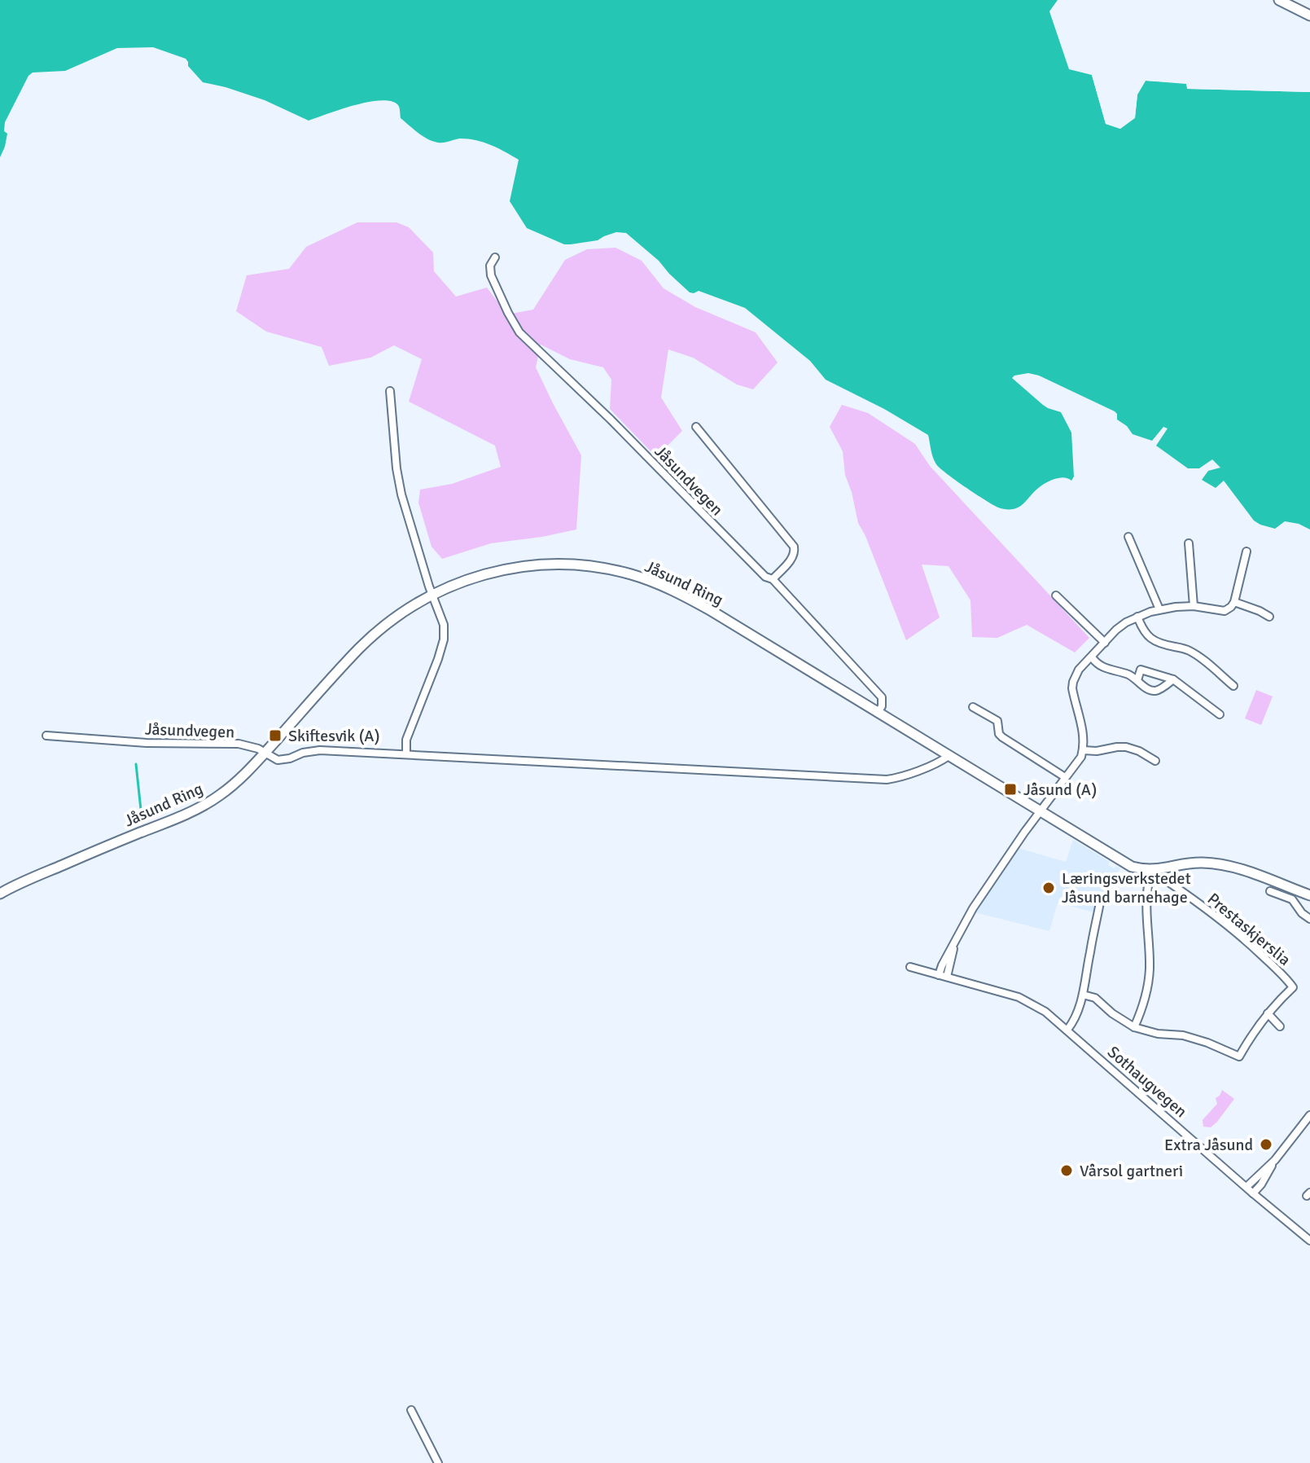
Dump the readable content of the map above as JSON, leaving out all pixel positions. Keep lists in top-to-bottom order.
{
  "streets": {
    "main road": ["Jåsund Ring"],
    "street": ["Jåsundvegen", "Prestaskjerslia", "Sothaugvegen"]
  },
  "crossings": [
    ["Jåsundvegen", "Jåsund Ring"],
    ["Jåsund Ring", "Prestaskjerslia"]
  ],
  "places": {
    "transit": ["Skiftesvik (A)", "Jåsund (A)"],
    "other": ["Læringsverkstedet Jåsund barnehage", "Extra Jåsund", "Vårsol gartneri"]
  }
}
